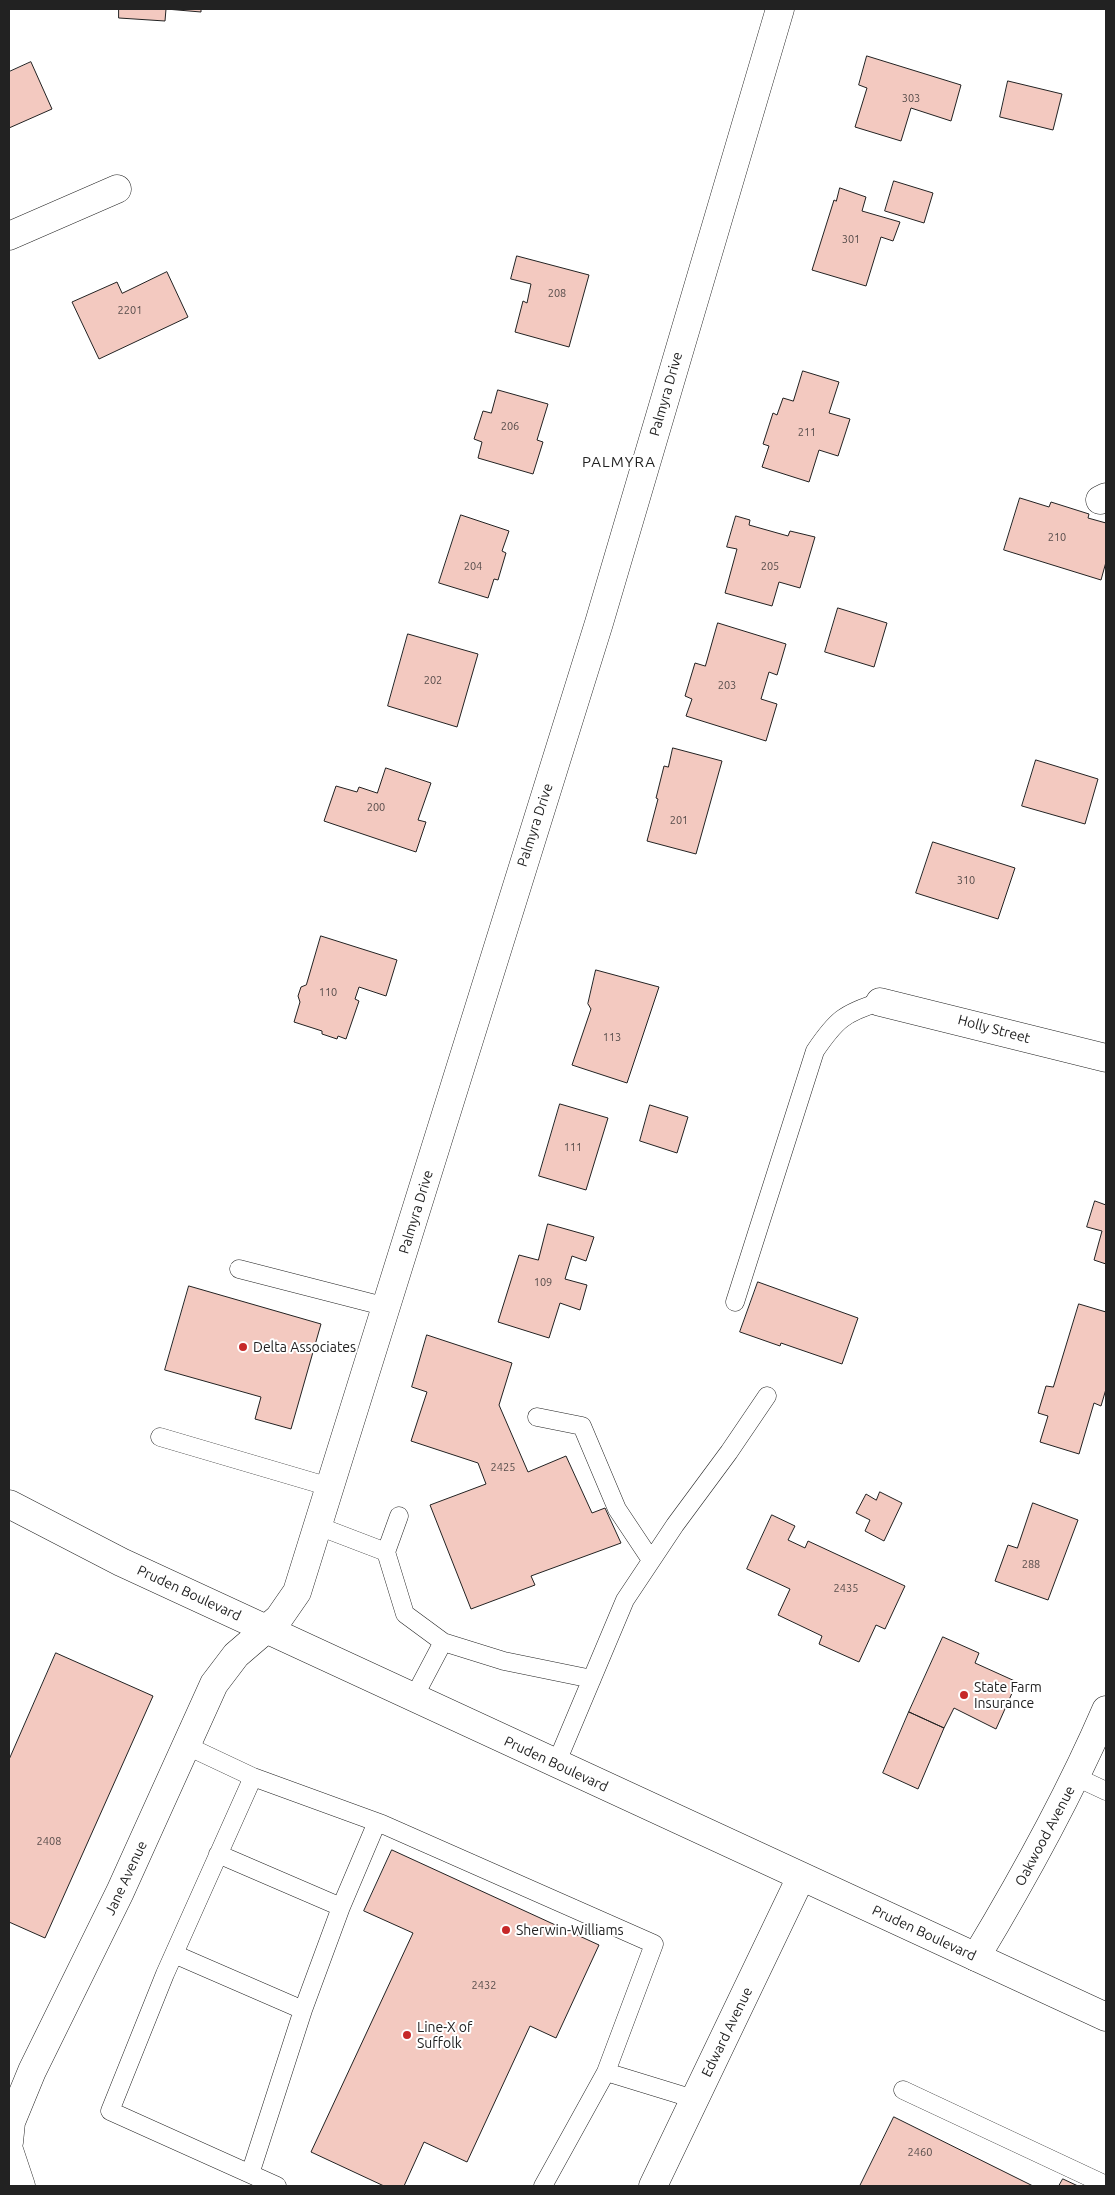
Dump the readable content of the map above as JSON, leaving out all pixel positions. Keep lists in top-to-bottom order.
{
  "streets": {
    "street": [
      "Palmyra Drive",
      "Holly Street",
      "Pruden Boulevard",
      "Oakwood Avenue",
      "Jane Avenue",
      "Edward Avenue"
    ]
  },
  "crossings": [
    ["Palmyra Drive", "Pruden Boulevard"],
    ["Palmyra Drive", "Jane Avenue"],
    ["Pruden Boulevard", "Oakwood Avenue"],
    ["Pruden Boulevard", "Jane Avenue"],
    ["Pruden Boulevard", "Edward Avenue"]
  ],
  "districts": ["PALMYRA"],
  "places": [
    "Delta Associates",
    "State Farm Insurance",
    "Sherwin-Williams",
    "Line-X of Suffolk"
  ],
  "house_numbers": [
    "303",
    "301",
    "208",
    "2201",
    "206",
    "211",
    "210",
    "204",
    "205",
    "202",
    "203",
    "200",
    "201",
    "310",
    "110",
    "113",
    "111",
    "109",
    "2425",
    "288",
    "2435",
    "2408",
    "2432",
    "2460"
  ]
}
